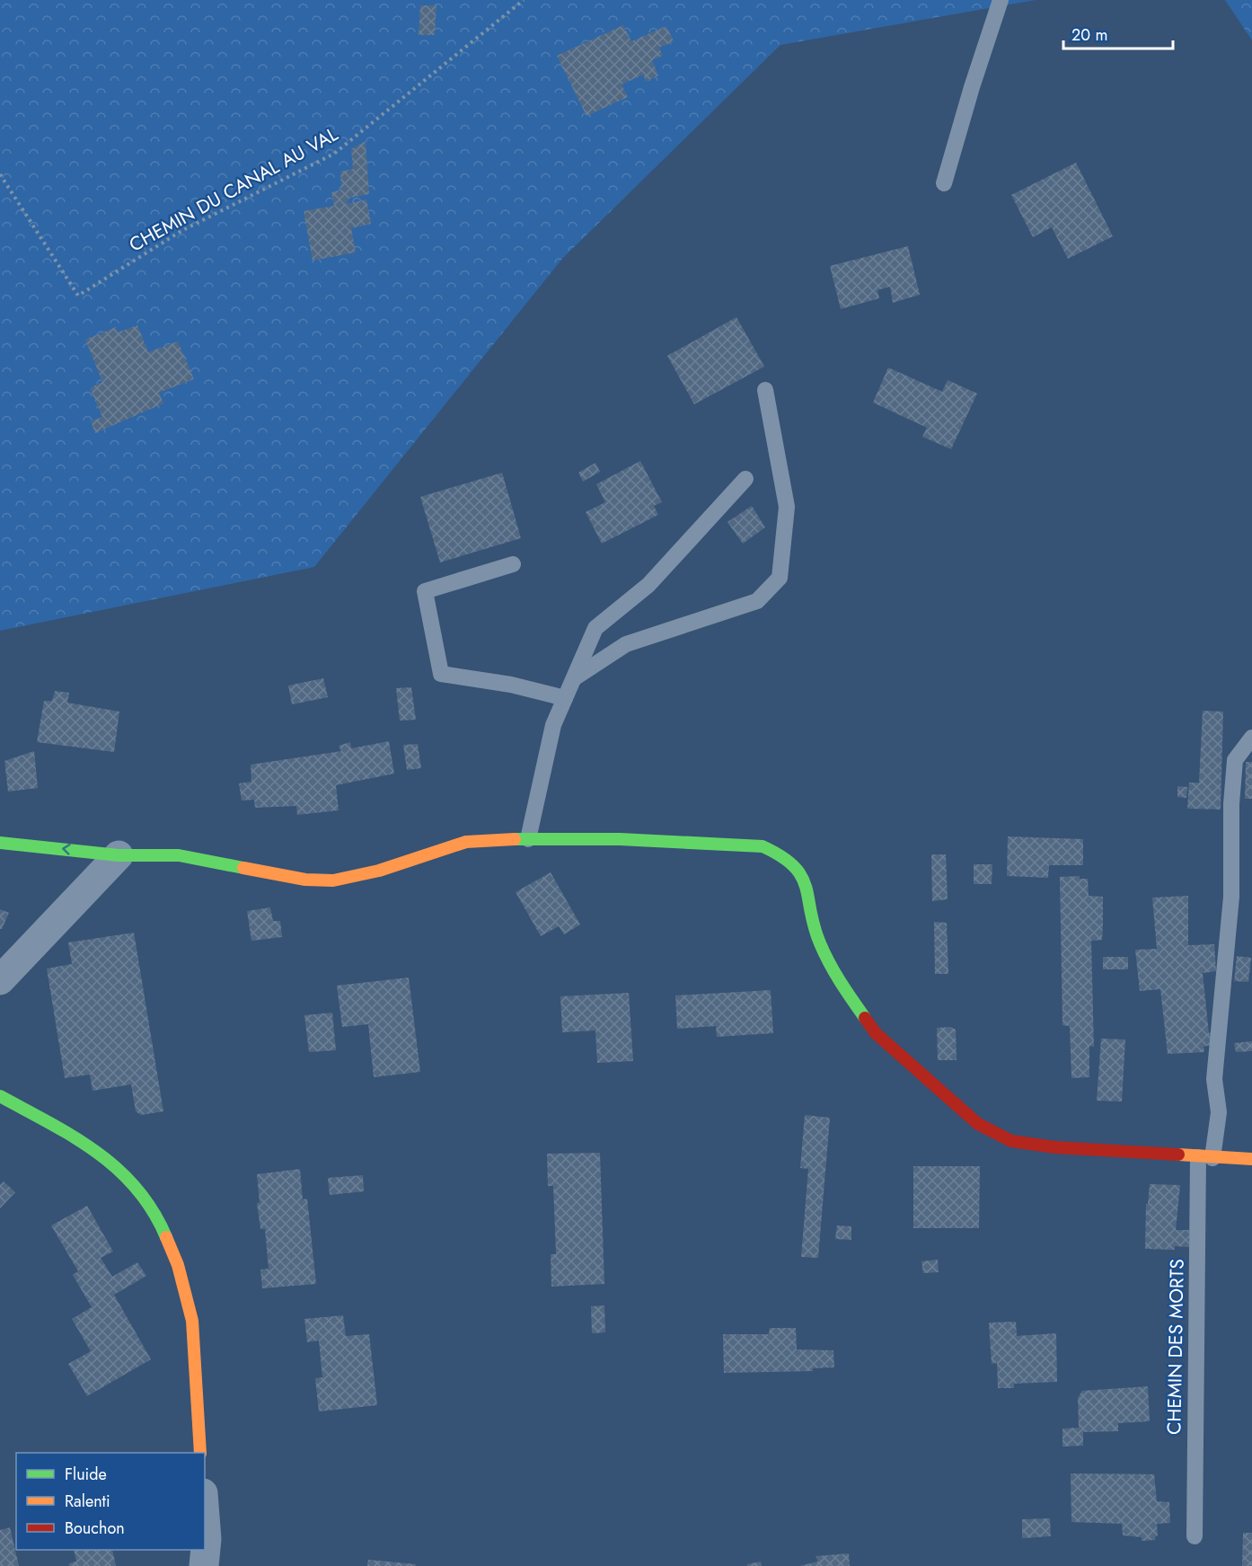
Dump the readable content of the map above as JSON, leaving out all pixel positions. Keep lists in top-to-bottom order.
{
  "streets": {
    "lane": ["CHEMIN DES MORTS"],
    "path": ["CHEMIN DU CANAL AU VAL"]
  },
  "legend": ["Fluide", "Ralenti", "Bouchon"],
  "scale_bar": "20 m"
}
